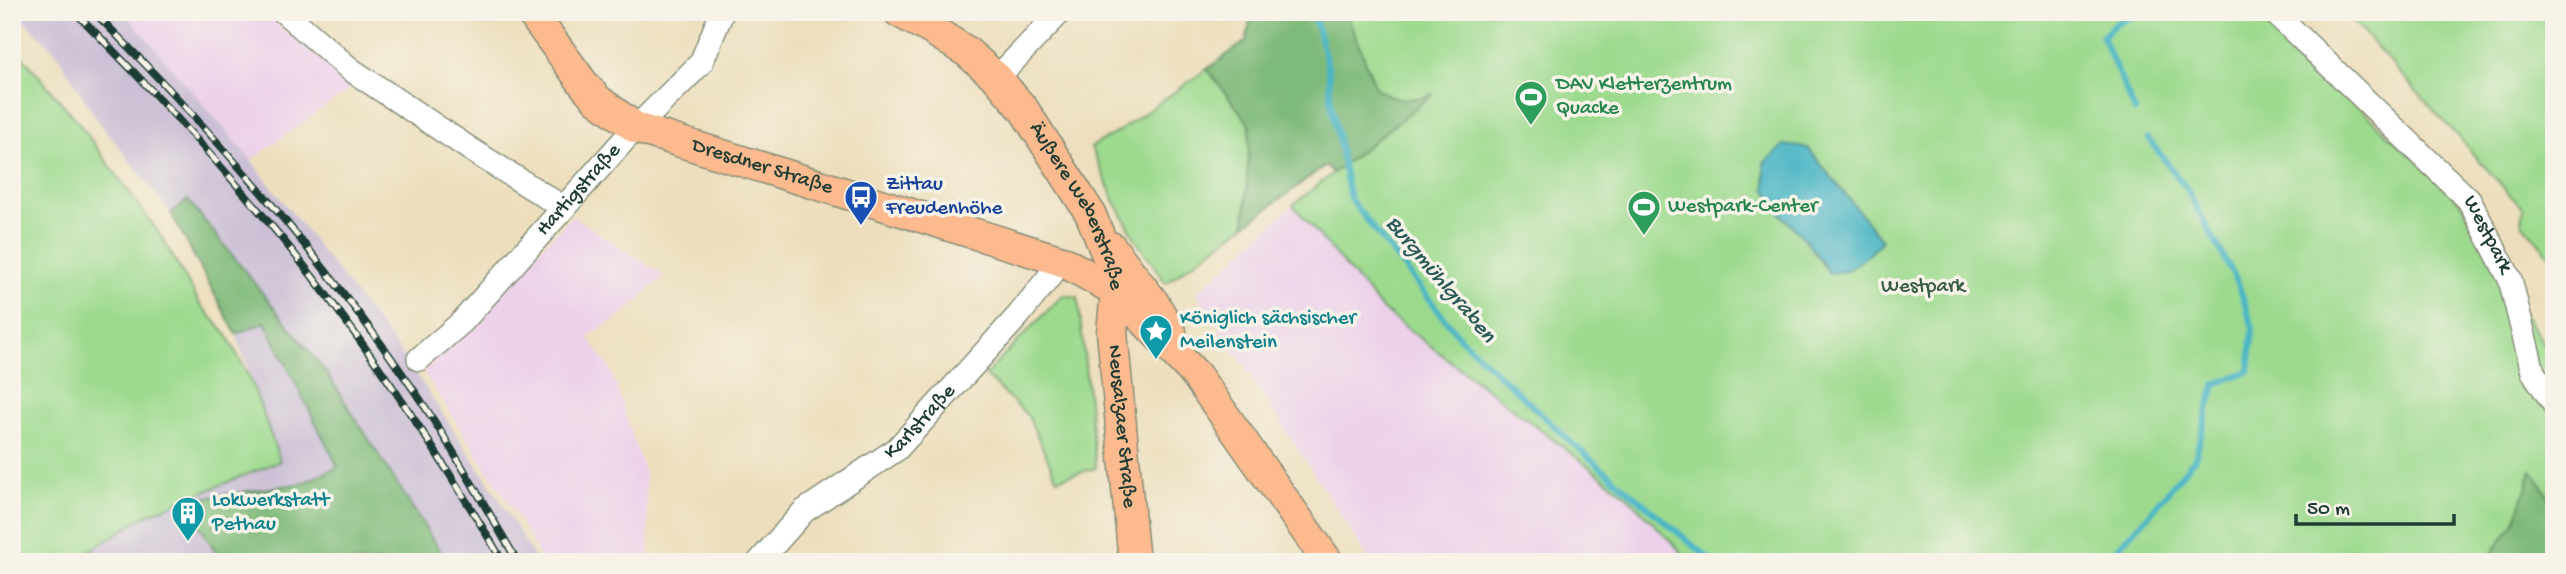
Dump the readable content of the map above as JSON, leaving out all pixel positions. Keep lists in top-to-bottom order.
{
  "streets": {
    "main road": ["Dresdner Straße", "Äußere Weberstraße", "Neusalzaer Straße"],
    "street": ["Hartigstraße", "Westpark", "Karlstraße"]
  },
  "crossings": [
    ["Dresdner Straße", "Hartigstraße"],
    ["Dresdner Straße", "Äußere Weberstraße"],
    ["Dresdner Straße", "Karlstraße"],
    ["Dresdner Straße", "Neusalzaer Straße"],
    ["Äußere Weberstraße", "Neusalzaer Straße"]
  ],
  "water": ["Burgmühlgraben"],
  "parks": ["Westpark"],
  "places": {
    "sports": ["DAV Kletterzentrum Quacke", "Westpark-Center"],
    "bus stop": ["Zittau Freudenhöhe"],
    "place": ["Königlich sächsischer Meilenstein"],
    "building": ["Lokwerkstatt Pethau"]
  },
  "scale_bar": "50 m"
}
